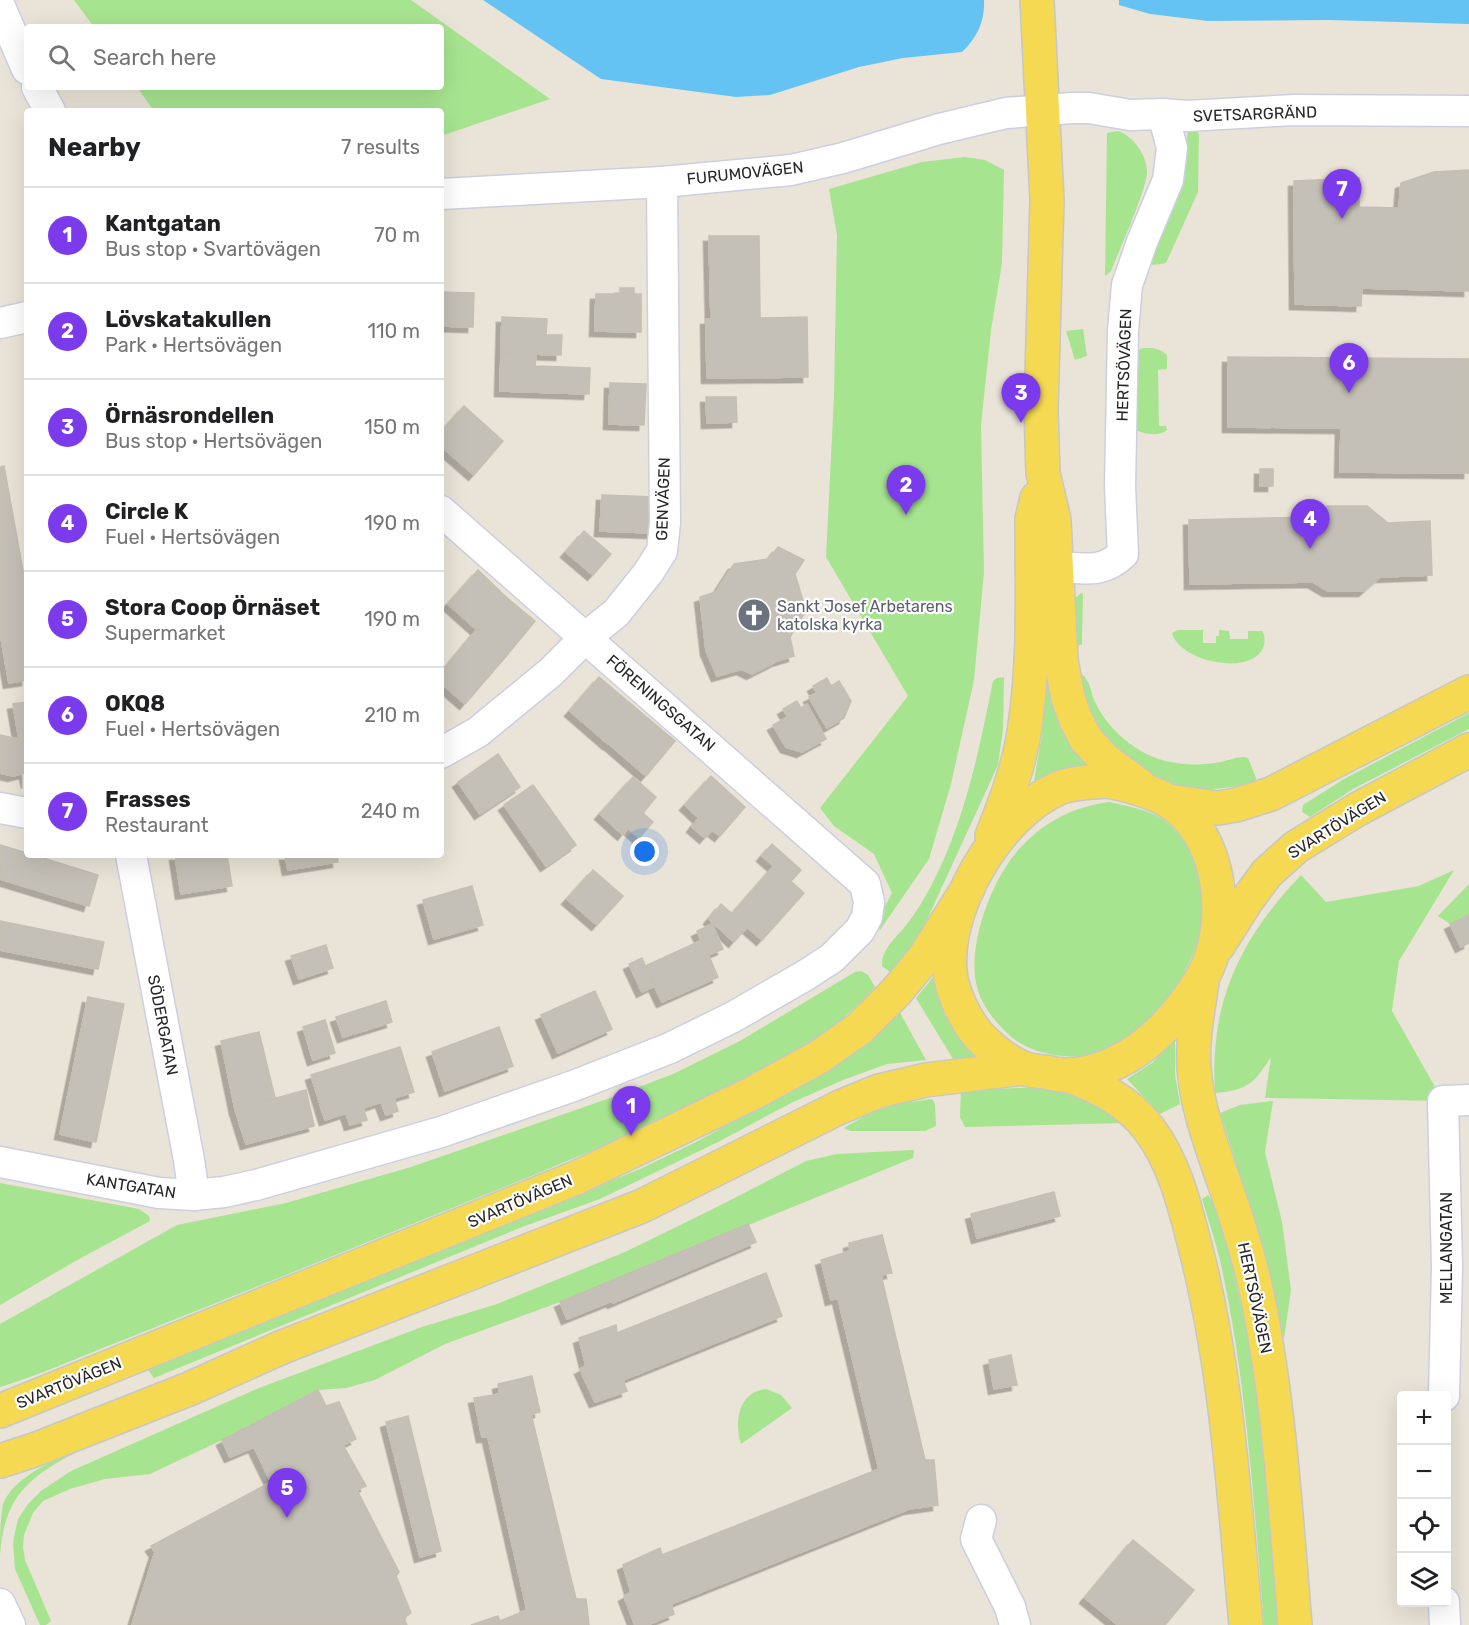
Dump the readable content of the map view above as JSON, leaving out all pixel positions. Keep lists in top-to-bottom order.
{
  "streets": {
    "main road": ["HERTSÖVÄGEN", "SVARTÖVÄGEN"],
    "street": [
      "SVETSARGRÄND",
      "FURUMOVÄGEN",
      "GENVÄGEN",
      "FÖRENINGSGATAN",
      "SÖDERGATAN",
      "KANTGATAN",
      "MELLANGATAN"
    ]
  },
  "crossings": [
    ["SVETSARGRÄND", "FURUMOVÄGEN"],
    ["SVETSARGRÄND", "HERTSÖVÄGEN"],
    ["FURUMOVÄGEN", "GENVÄGEN"],
    ["HERTSÖVÄGEN", "SVARTÖVÄGEN"],
    ["GENVÄGEN", "FÖRENINGSGATAN"],
    ["FÖRENINGSGATAN", "KANTGATAN"],
    ["SÖDERGATAN", "KANTGATAN"]
  ],
  "places": {
    "church": ["Sankt Josef Arbetarens katolska kyrka"]
  },
  "page": {
    "search": "Search here",
    "heading": ["Nearby", "7 results"],
    "pins": [
      "7",
      "6",
      "3",
      "2",
      "4",
      "1",
      "5"
    ],
    "list": [
      {
        "mark": "1",
        "name": "Kantgatan",
        "note": "Bus stop · Svartövägen",
        "value": "70 m"
      },
      {
        "mark": "2",
        "name": "Lövskatakullen",
        "note": "Park · Hertsövägen",
        "value": "110 m"
      },
      {
        "mark": "3",
        "name": "Örnäsrondellen",
        "note": "Bus stop · Hertsövägen",
        "value": "150 m"
      },
      {
        "mark": "4",
        "name": "Circle K",
        "note": "Fuel · Hertsövägen",
        "value": "190 m"
      },
      {
        "mark": "5",
        "name": "Stora Coop Örnäset",
        "note": "Supermarket",
        "value": "190 m"
      },
      {
        "mark": "6",
        "name": "OKQ8",
        "note": "Fuel · Hertsövägen",
        "value": "210 m"
      },
      {
        "mark": "7",
        "name": "Frasses",
        "note": "Restaurant",
        "value": "240 m"
      }
    ],
    "map_buttons": ["+", "−"]
  }
}
